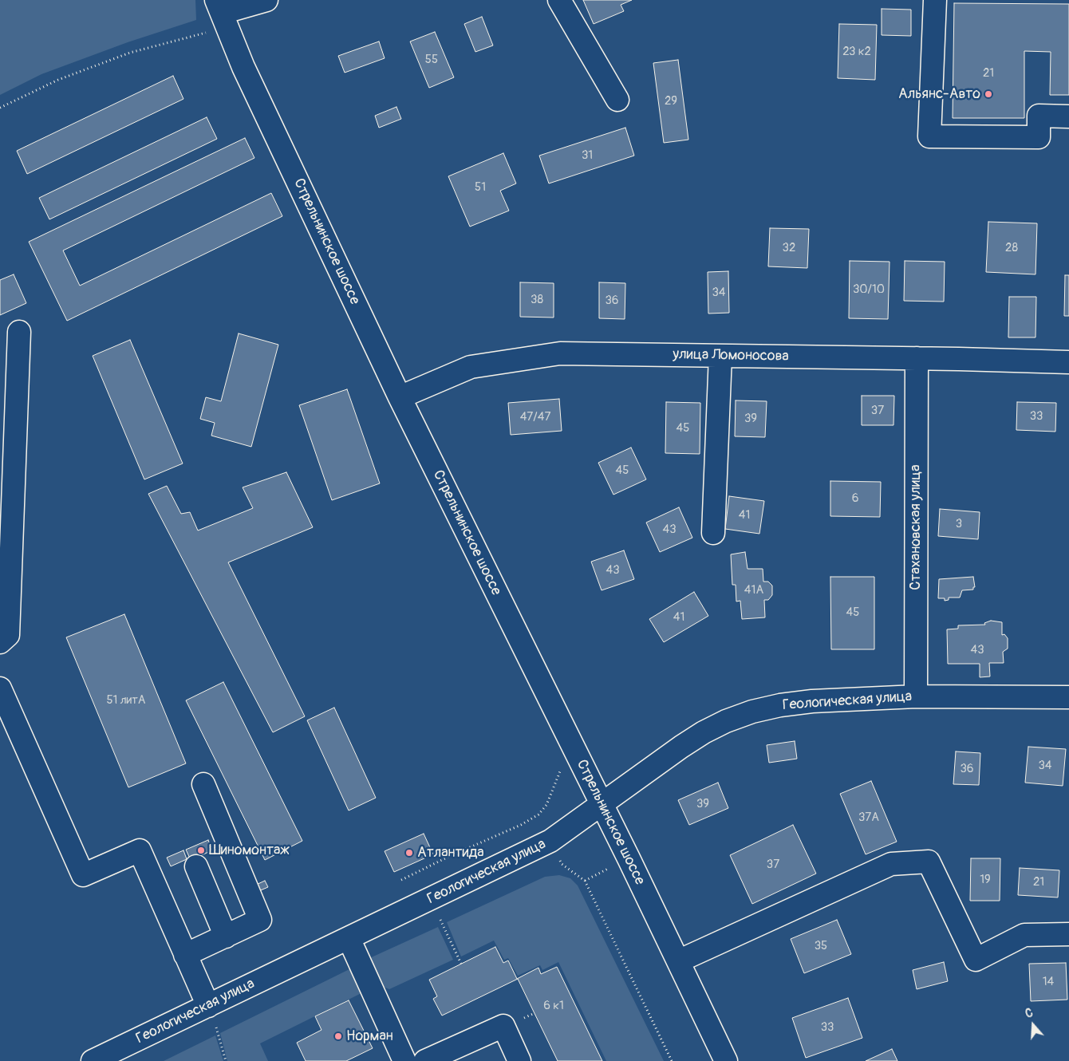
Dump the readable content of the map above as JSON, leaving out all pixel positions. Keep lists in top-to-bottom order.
{
  "streets": {
    "street": [
      "Стрельнинское шоссе",
      "улица Ломоносова",
      "Стахановская улица",
      "Геологическая улица"
    ]
  },
  "crossings": [
    ["Стрельнинское шоссе", "улица Ломоносова"],
    ["Стрельнинское шоссе", "Геологическая улица"],
    ["улица Ломоносова", "Стахановская улица"],
    ["Стахановская улица", "Геологическая улица"]
  ],
  "places": [
    "Альянс-Авто",
    "Шиномонтаж",
    "Атлантида",
    "Норман"
  ],
  "house_numbers": [
    "23 к2",
    "55",
    "21",
    "29",
    "31",
    "51",
    "32",
    "28",
    "30/10",
    "34",
    "38",
    "36",
    "37",
    "33",
    "47/47",
    "39",
    "45",
    "45",
    "6",
    "41",
    "3",
    "43",
    "43",
    "41А",
    "45",
    "41",
    "43",
    "51 литА",
    "34",
    "36",
    "39",
    "37А",
    "37",
    "19",
    "21",
    "35",
    "14",
    "6 к1",
    "33"
  ],
  "north": "top"
}
